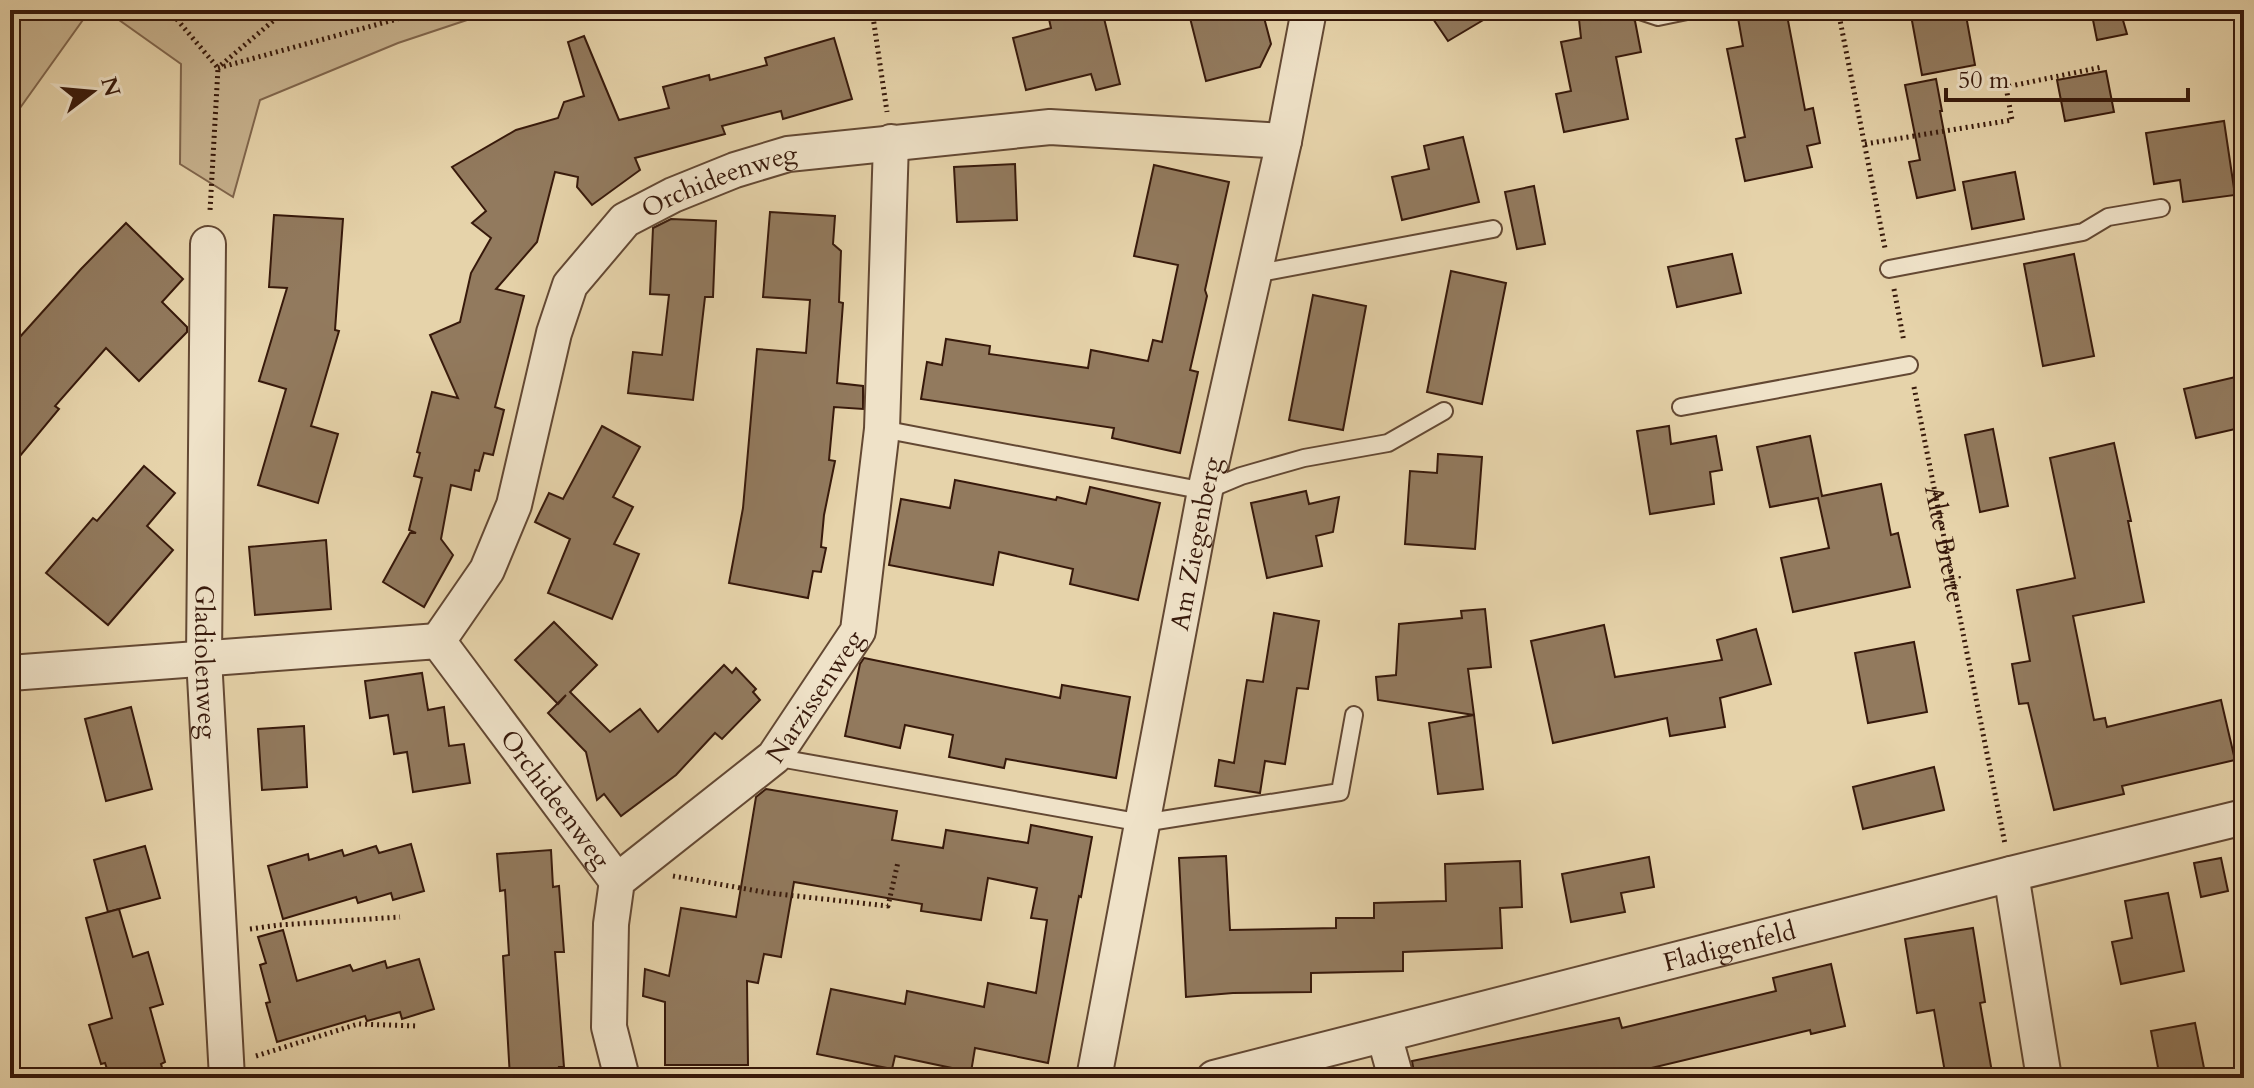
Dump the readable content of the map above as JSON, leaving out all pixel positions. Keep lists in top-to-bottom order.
{
  "streets": {
    "street": [
      "Orchideenweg",
      "Am Ziegenberg",
      "Gladiolenweg",
      "Narzissenweg",
      "Fladigenfeld"
    ],
    "path": ["Alte Breite"]
  },
  "crossings": [
    ["Orchideenweg", "Am Ziegenberg"],
    ["Orchideenweg", "Narzissenweg"],
    ["Alte Breite", "Fladigenfeld"]
  ],
  "scale_bar": "50 m",
  "north": "right"
}
